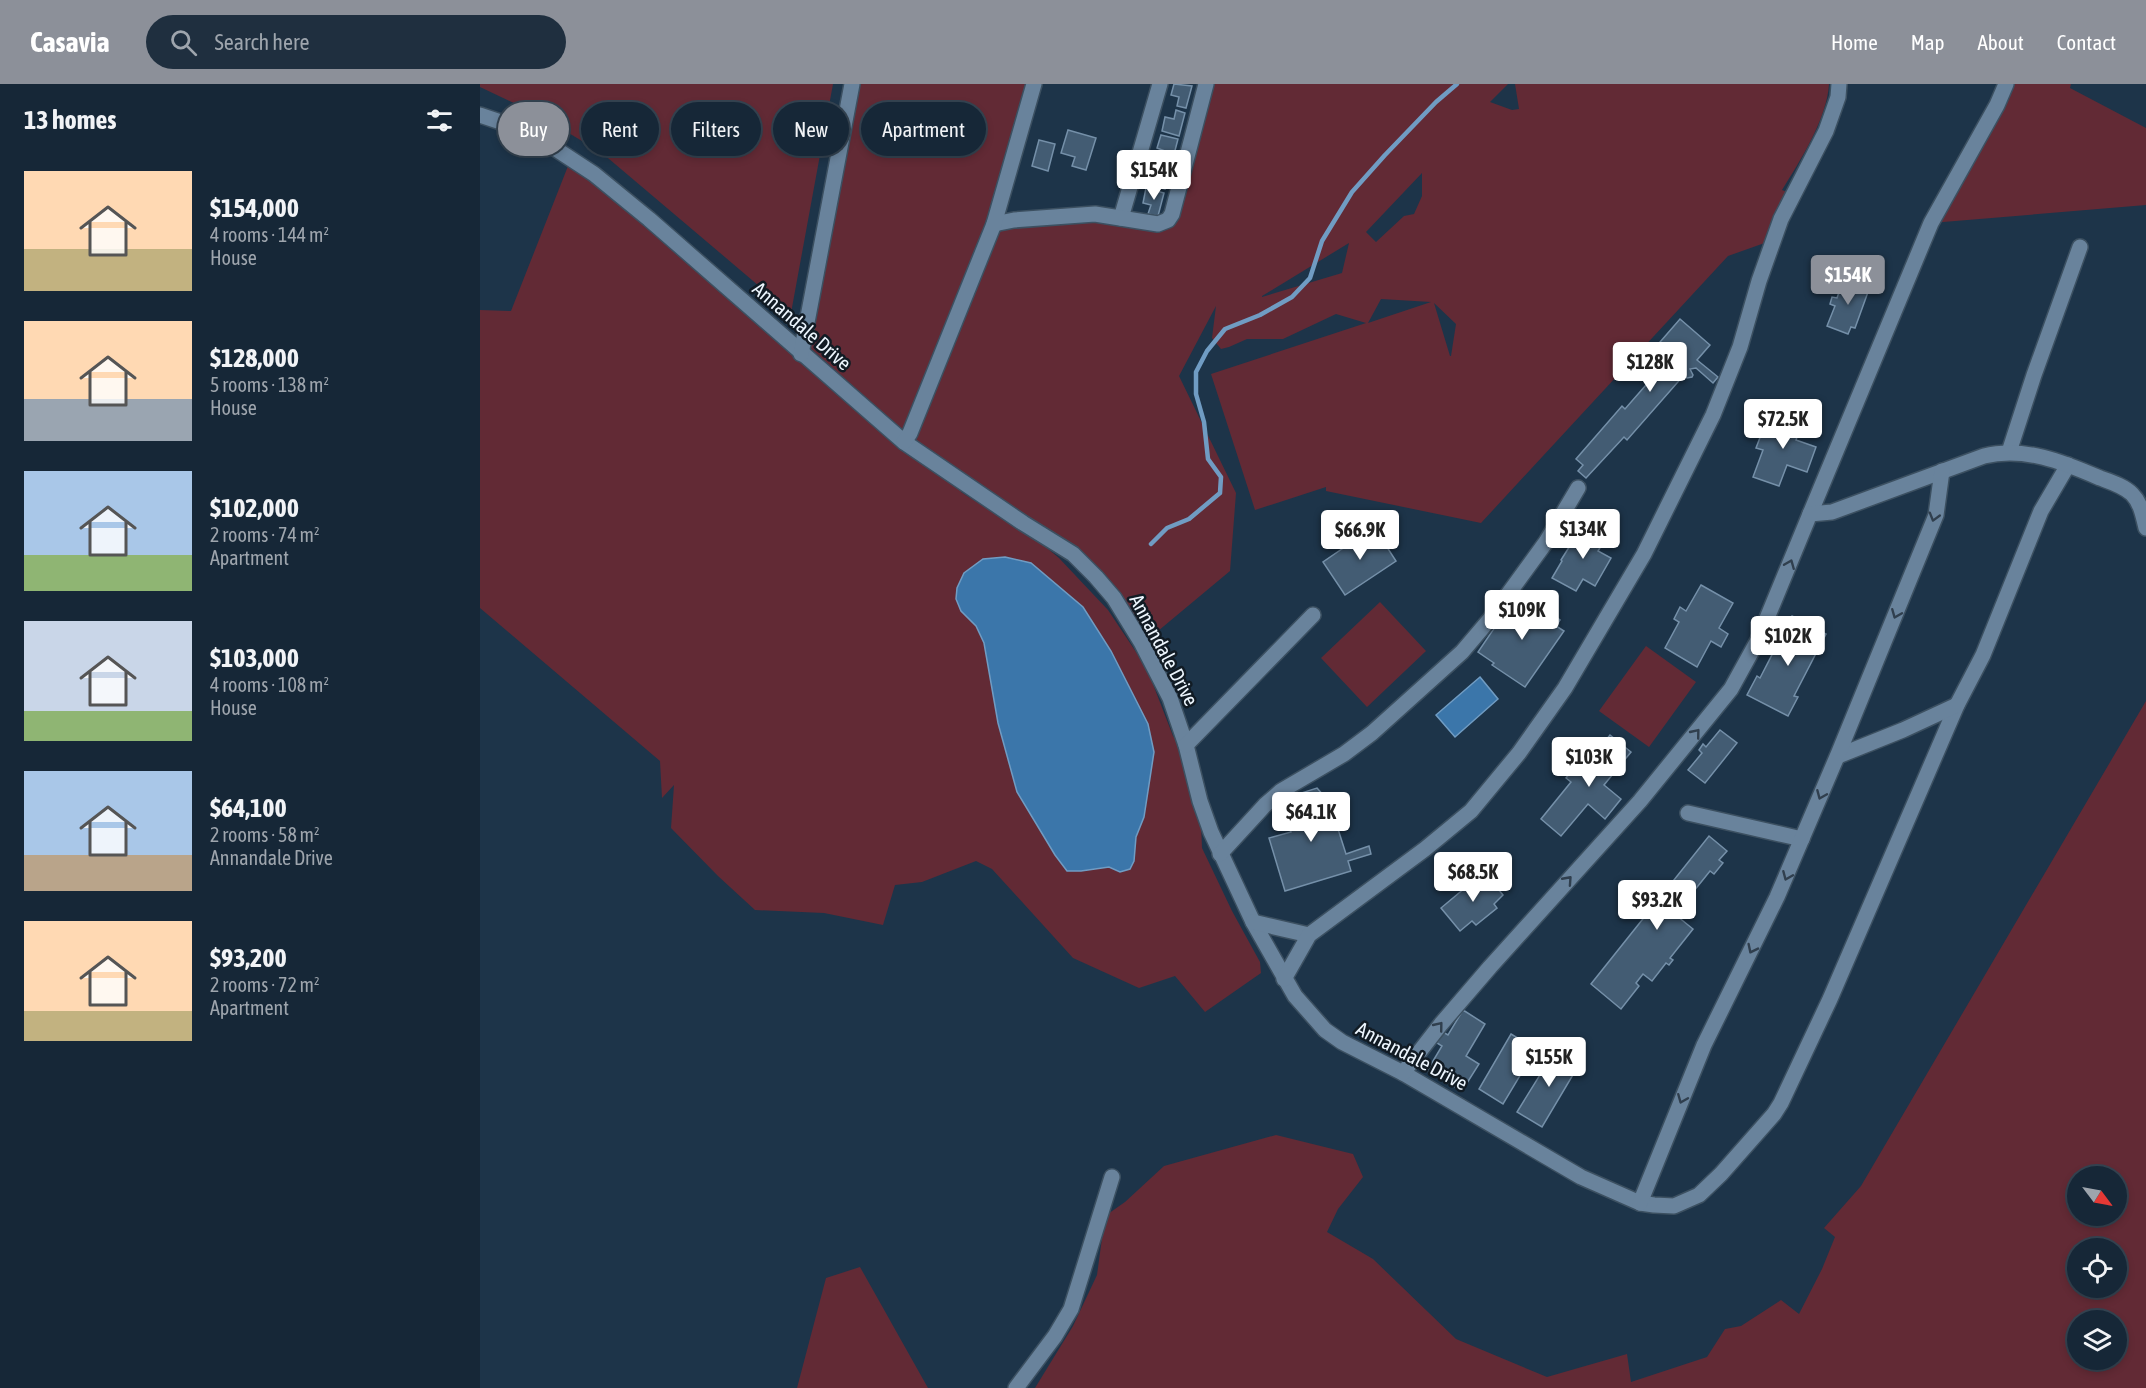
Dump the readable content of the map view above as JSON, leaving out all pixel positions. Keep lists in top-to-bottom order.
{
  "streets": {
    "street": ["Annandale Drive"]
  },
  "north": "bottom right",
  "page": {
    "header": "Casavia",
    "search": "Search here",
    "nav": [
      "Home",
      "Map",
      "About",
      "Contact"
    ],
    "heading": "13 homes",
    "chip": [
      "Buy",
      "Rent",
      "Filters",
      "New",
      "Apartment"
    ],
    "price": [
      "$154K",
      "$154K",
      "$128K",
      "$72.5K",
      "$134K",
      "$66.9K",
      "$109K",
      "$102K",
      "$103K",
      "$64.1K",
      "$68.5K",
      "$93.2K",
      "$155K"
    ],
    "list": [
      {
        "name": "$154,000",
        "note": "4 rooms · 144 m² · House"
      },
      {
        "name": "$128,000",
        "note": "5 rooms · 138 m² · House"
      },
      {
        "name": "$102,000",
        "note": "2 rooms · 74 m² · Apartment"
      },
      {
        "name": "$103,000",
        "note": "4 rooms · 108 m² · House"
      },
      {
        "name": "$64,100",
        "note": "2 rooms · 58 m² · Annandale Drive"
      },
      {
        "name": "$93,200",
        "note": "2 rooms · 72 m² · Apartment"
      }
    ]
  }
}
